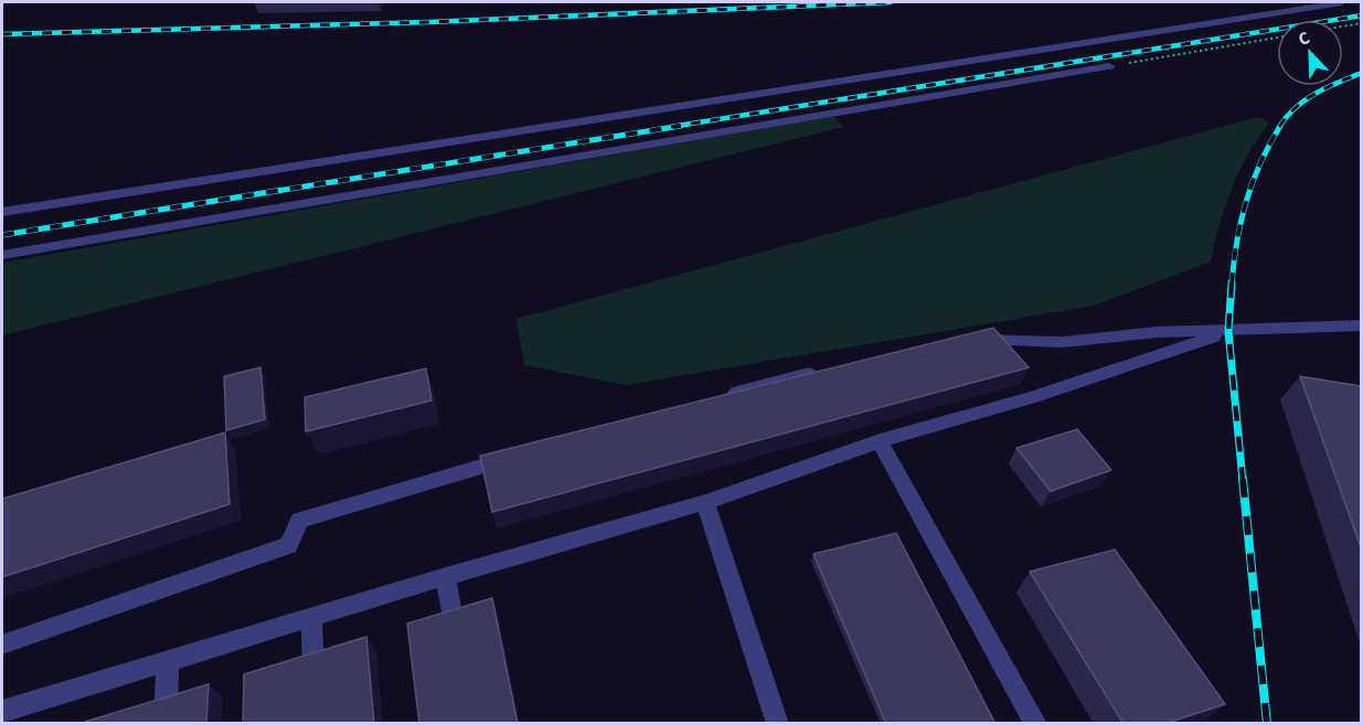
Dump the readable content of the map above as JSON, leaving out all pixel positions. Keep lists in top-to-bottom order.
{
  "north": "top left"
}
